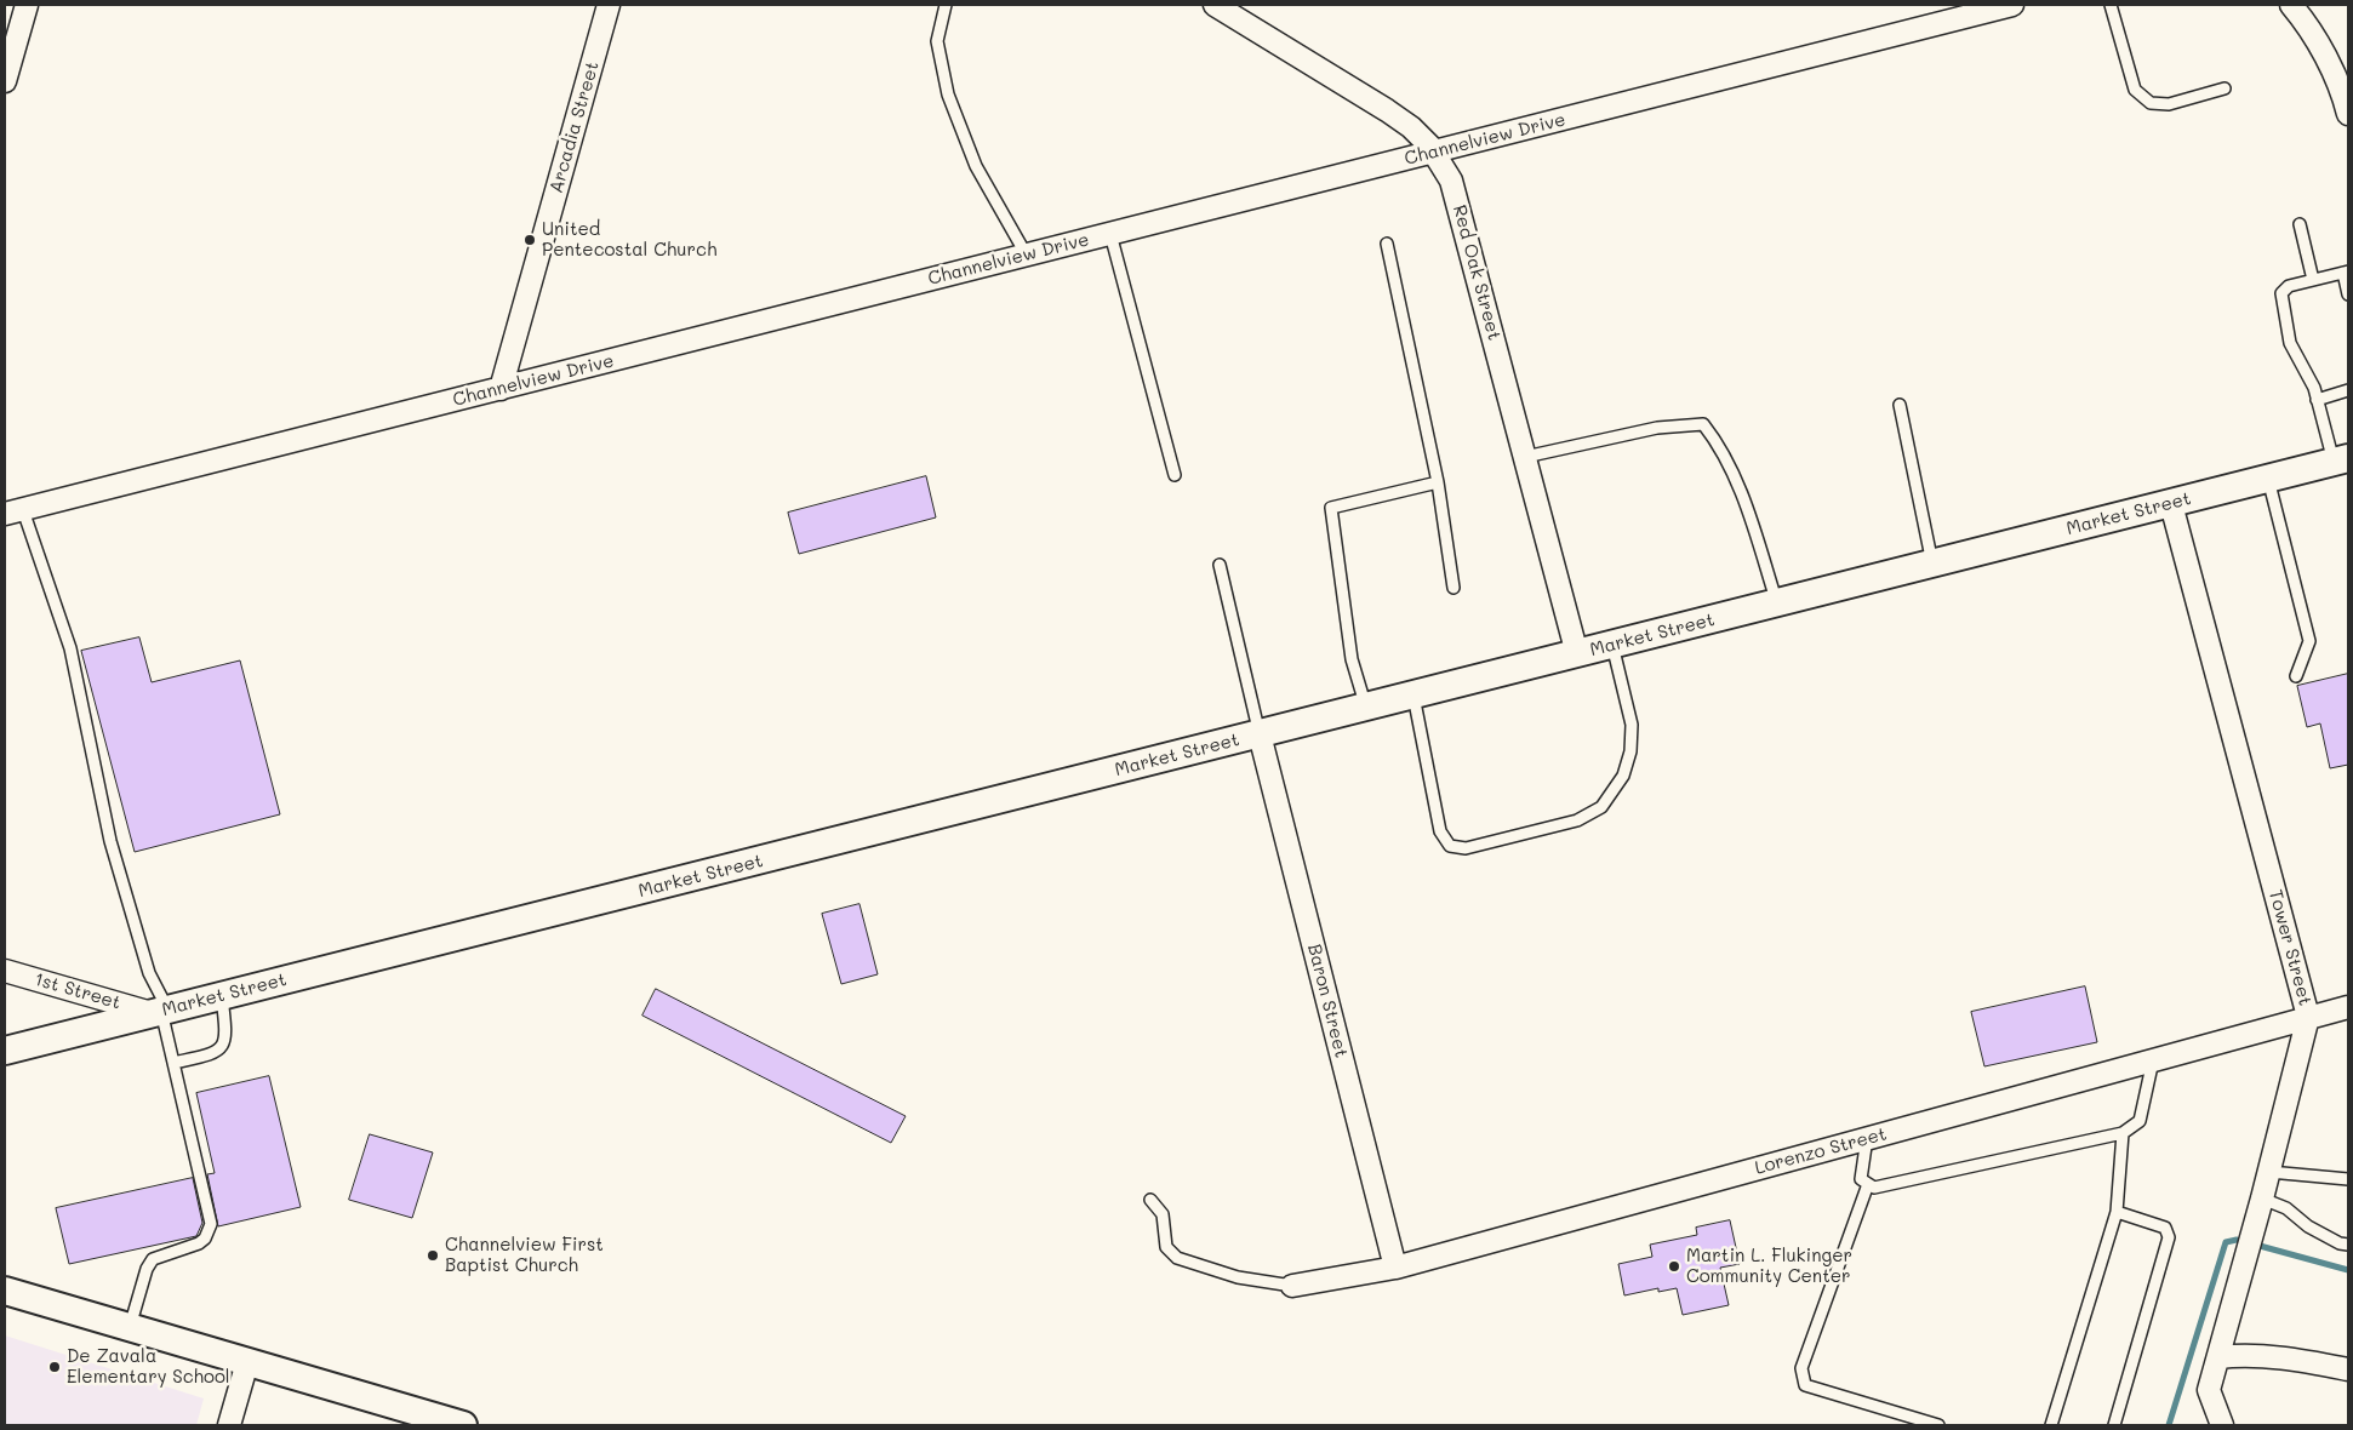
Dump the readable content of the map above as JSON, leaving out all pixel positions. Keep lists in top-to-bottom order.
{
  "streets": {
    "street": [
      "Arcadia Street",
      "Channelview Drive",
      "Red Oak Street",
      "Market Street",
      "Tower Street",
      "1st Street",
      "Baron Street",
      "Lorenzo Street"
    ]
  },
  "crossings": [
    ["Arcadia Street", "Channelview Drive"],
    ["Channelview Drive", "Red Oak Street"],
    ["Red Oak Street", "Market Street"],
    ["Market Street", "Tower Street"],
    ["Market Street", "1st Street"],
    ["Market Street", "Baron Street"],
    ["Tower Street", "Lorenzo Street"],
    ["Baron Street", "Lorenzo Street"]
  ],
  "places": [
    "United Pentecostal Church",
    "Channelview First Baptist Church",
    "Martin L. Flukinger Community Center",
    "De Zavala Elementary School"
  ]
}
